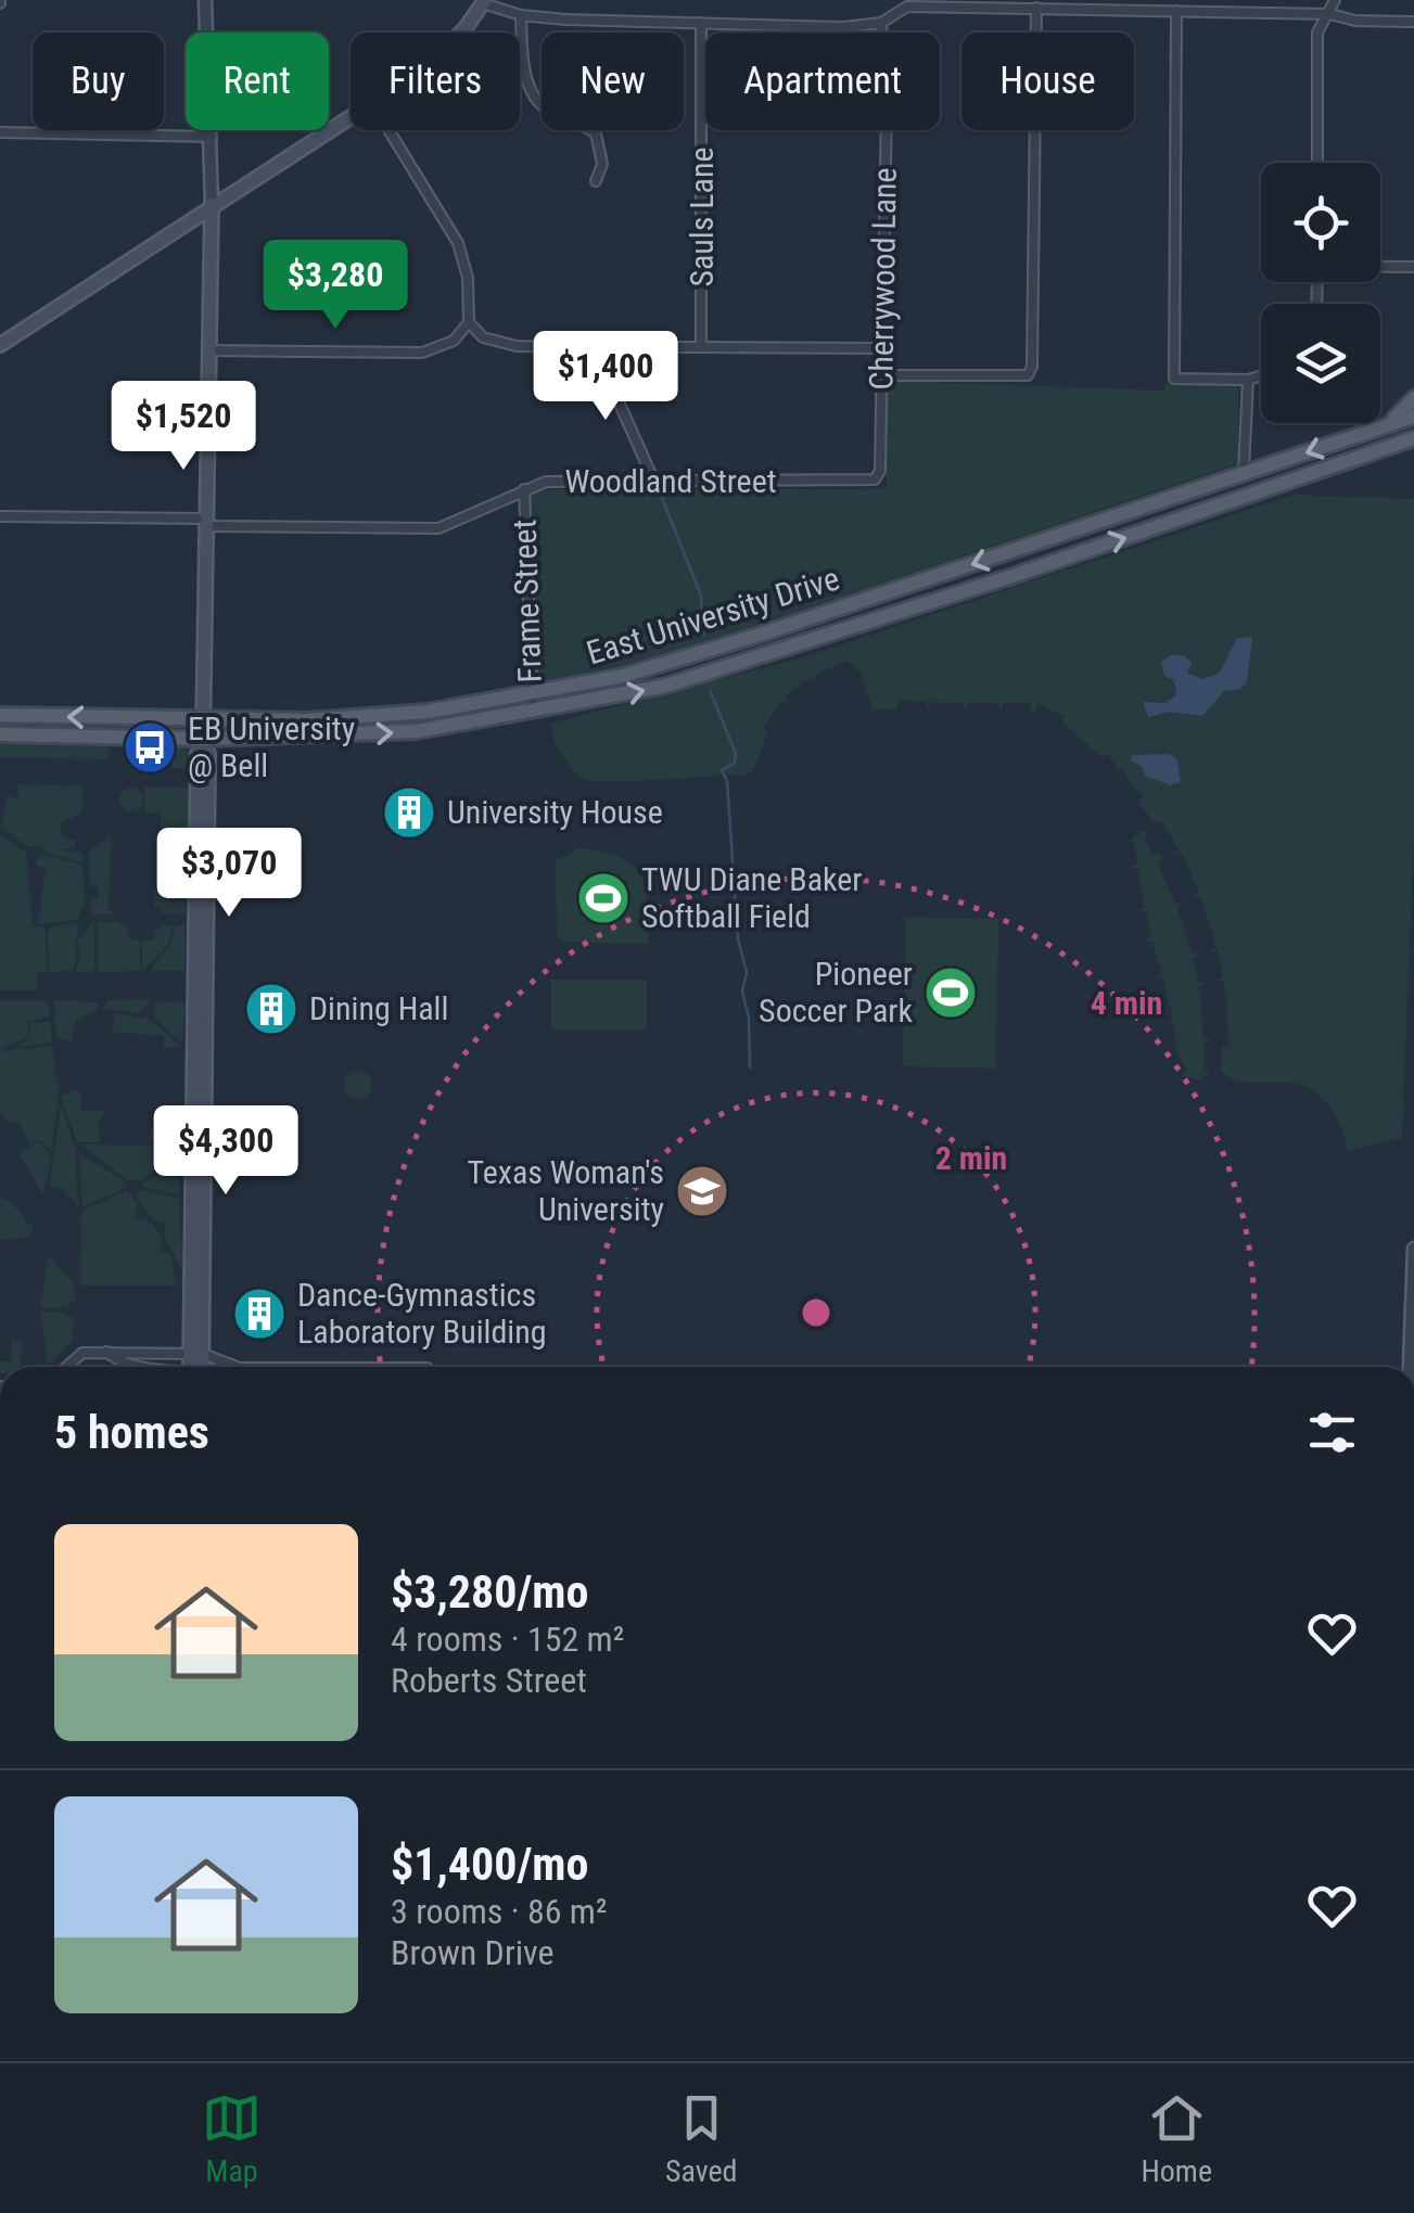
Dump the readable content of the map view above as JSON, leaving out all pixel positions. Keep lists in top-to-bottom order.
{
  "streets": {
    "main road": ["East University Drive"],
    "street": [
      "Sauls Lane",
      "Cherrywood Lane",
      "Woodland Street",
      "Frame Street"
    ]
  },
  "crossings": [
    ["Cherrywood Lane", "Woodland Street"],
    ["Woodland Street", "Frame Street"],
    ["Frame Street", "East University Drive"]
  ],
  "places": {
    "bus stop": ["EB University @ Bell"],
    "building": ["University House", "Dining Hall", "Dance-Gymnastics Laboratory Building"],
    "sports": ["TWU Diane Baker Softball Field", "Pioneer Soccer Park"],
    "school or university": ["Texas Woman's University"]
  },
  "page": {
    "chip": [
      "Buy",
      "Rent",
      "Filters",
      "New",
      "Apartment",
      "House"
    ],
    "price": [
      "$3,280",
      "$1,400",
      "$1,520",
      "$3,070",
      "$4,300"
    ],
    "heading": "5 homes",
    "list": [
      {
        "name": "$3,280/mo",
        "note": "4 rooms · 152 m² · Roberts Street"
      },
      {
        "name": "$1,400/mo",
        "note": "3 rooms · 86 m² · Brown Drive"
      }
    ],
    "tabs": ["Map", "Saved", "Home"]
  },
  "rings": ["4 min", "2 min"]
}
